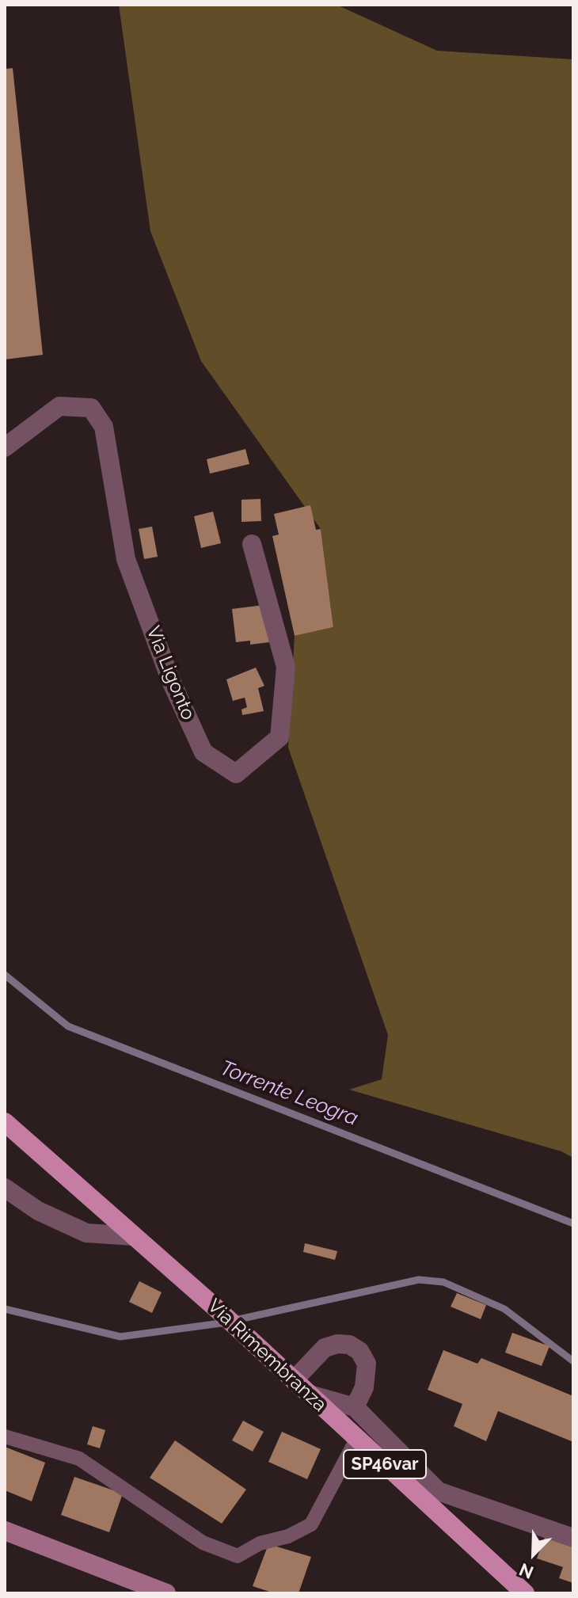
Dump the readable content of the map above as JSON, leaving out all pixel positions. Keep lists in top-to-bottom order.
{
  "streets": {
    "main road": ["Via Rimembranza", "SP46var"],
    "street": ["Via Ligonto"]
  },
  "water": ["Torrente Leogra"],
  "north": "bottom left"
}
